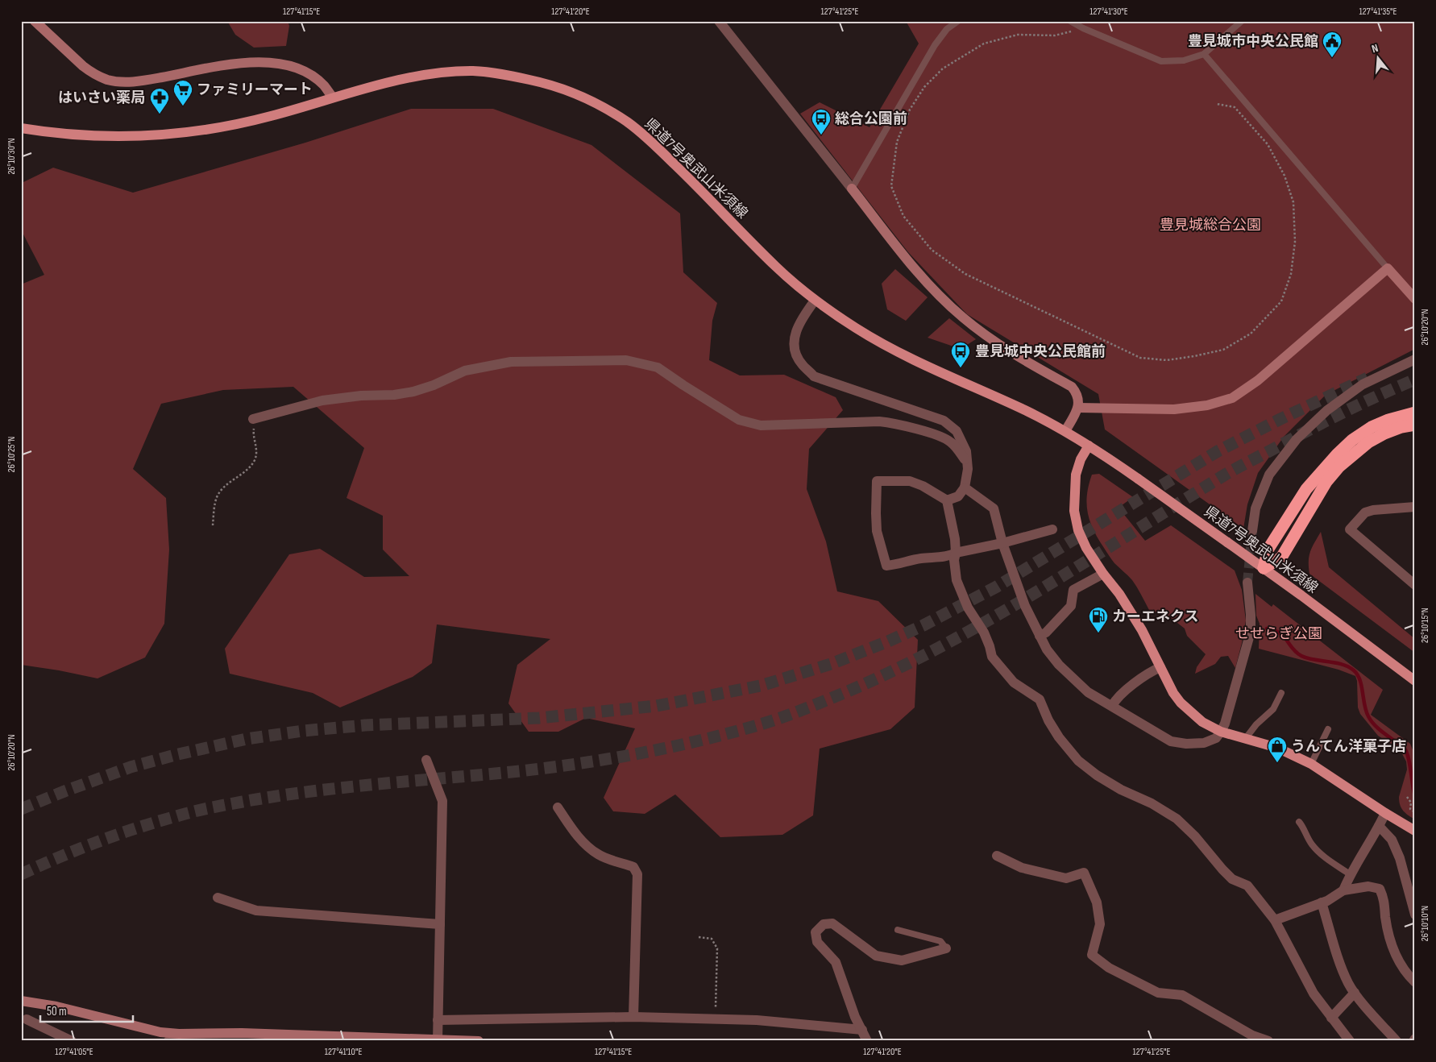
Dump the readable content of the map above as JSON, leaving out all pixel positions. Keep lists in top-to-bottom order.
{
  "streets": {
    "main road": ["県道7号奥武山米須線"]
  },
  "parks": ["豊見城総合公園", "せせらぎ公園"],
  "places": {
    "public building": ["豊見城市中央公民館"],
    "supermarket": ["ファミリーマート"],
    "pharmacy": ["はいさい薬局"],
    "bus stop": ["総合公園前", "豊見城中央公民館前"],
    "fuel station": ["カーエネクス"],
    "shop": ["うんてん洋菓子店"]
  },
  "scale_bar": "50 m",
  "north": "top",
  "coordinates": [
    "127°41'15\"E",
    "127°41'20\"E",
    "127°41'25\"E",
    "127°41'30\"E",
    "127°41'35\"E",
    "26°10'30\"N",
    "26°10'20\"N",
    "26°10'25\"N",
    "26°10'15\"N",
    "26°10'10\"N",
    "127°41'05\"E",
    "127°41'10\"E"
  ]
}
